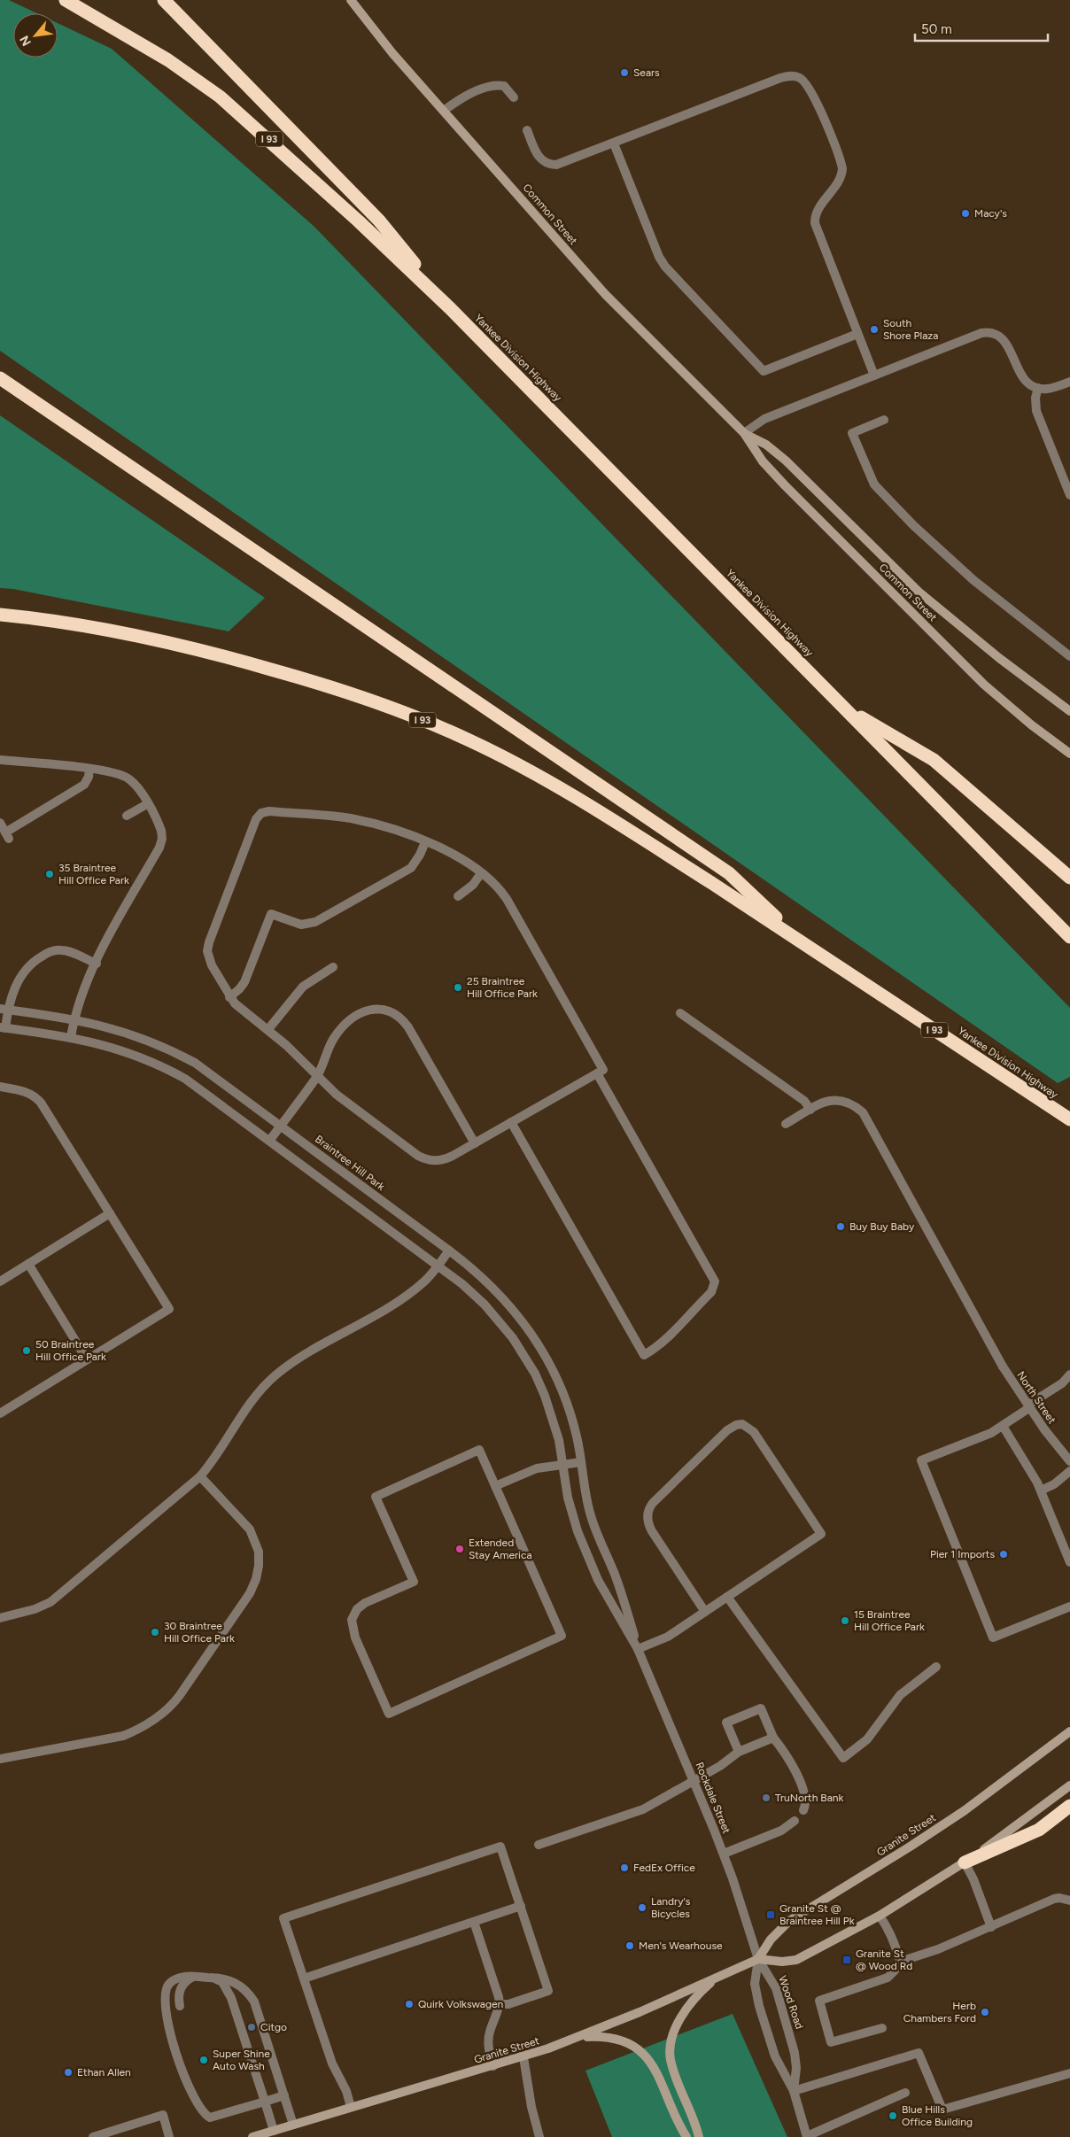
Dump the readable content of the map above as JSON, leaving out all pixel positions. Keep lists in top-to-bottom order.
{
  "streets": {
    "highway": ["I 93", "Yankee Division Highway"],
    "main road": ["Common Street", "Granite Street"],
    "street": [
      "Braintree Hill Park",
      "North Street",
      "Rockdale Street",
      "Wood Road"
    ]
  },
  "crossings": [
    ["I 93", "Yankee Division Highway"],
    ["Braintree Hill Park", "Rockdale Street"],
    ["Rockdale Street", "Granite Street"],
    ["Rockdale Street", "Wood Road"],
    ["Granite Street", "Wood Road"]
  ],
  "places": {
    "other": [
      "Sears",
      "Macy's",
      "South Shore Plaza",
      "35 Braintree Hill Office Park",
      "25 Braintree Hill Office Park",
      "Buy Buy Baby",
      "50 Braintree Hill Office Park",
      "Extended Stay America",
      "Pier 1 Imports",
      "15 Braintree Hill Office Park",
      "30 Braintree Hill Office Park",
      "TruNorth Bank",
      "FedEx Office",
      "Landry's Bicycles",
      "Men's Wearhouse",
      "Quirk Volkswagen",
      "Herb Chambers Ford",
      "Citgo",
      "Super Shine Auto Wash",
      "Ethan Allen",
      "Blue Hills Office Building"
    ],
    "transit": ["Granite St @ Braintree Hill Pk", "Granite St @ Wood Rd"]
  },
  "scale_bar": "50 m",
  "north": "bottom left"
}
